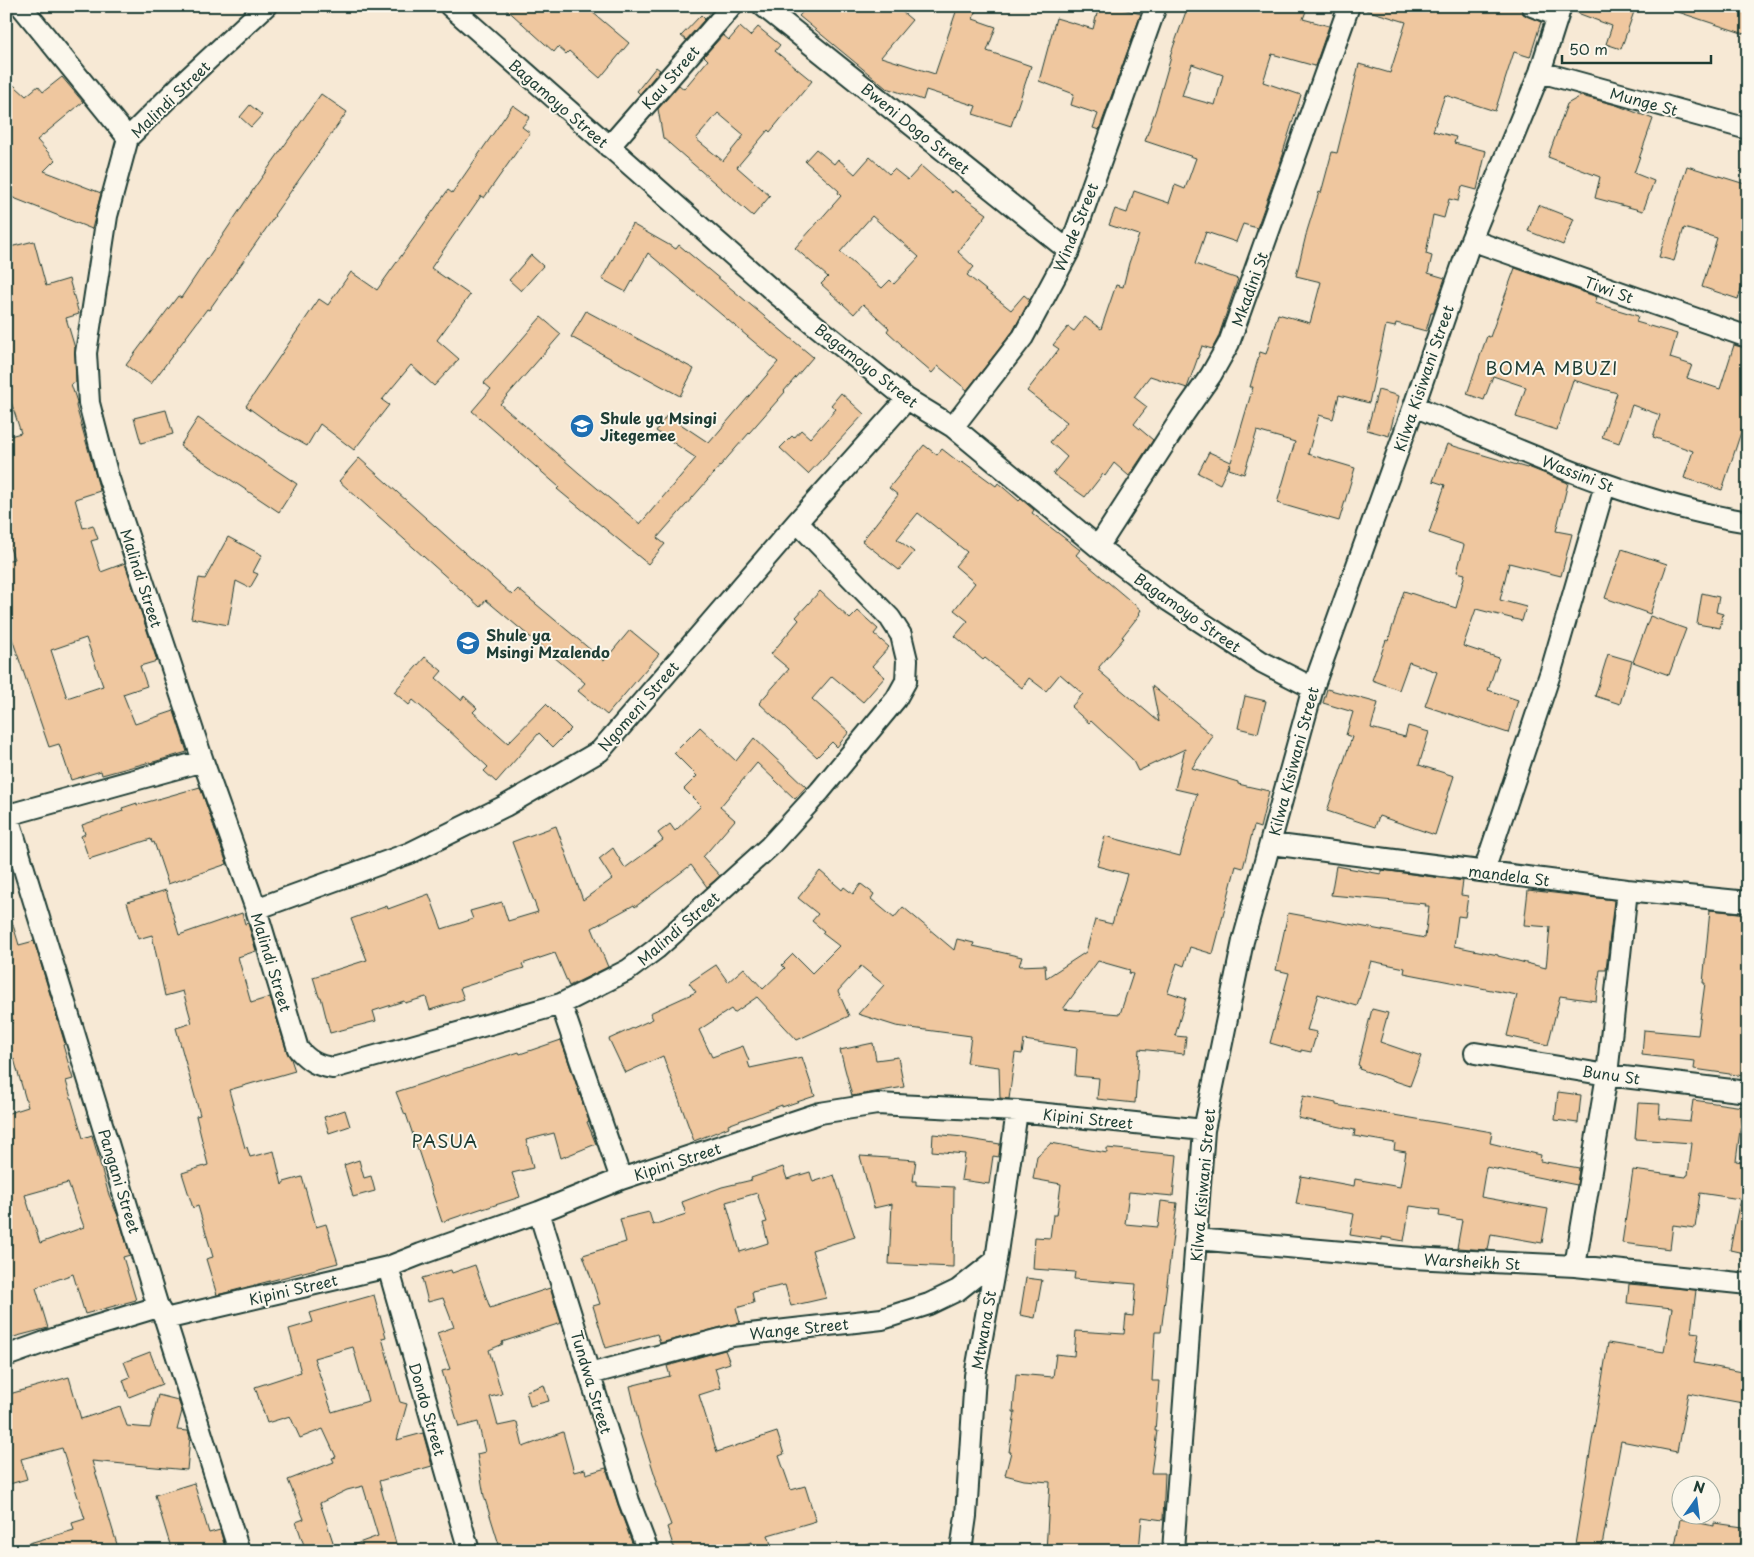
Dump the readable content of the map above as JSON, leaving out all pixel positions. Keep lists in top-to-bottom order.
{
  "streets": {
    "street": [
      "Kau Street",
      "Malindi Street",
      "Munge St",
      "Bagamoyo Street",
      "Bweni Dogo Street",
      "Winde Street",
      "Mkadini St",
      "Tiwi St",
      "Kilwa Kisiwani Street",
      "Wassini St",
      "Ngomeni Street",
      "mandela St",
      "Bunu St",
      "Kipini Street",
      "Pangani Street",
      "Warsheikh St",
      "Wange Street",
      "Mtwana St",
      "Tundwa Street",
      "Dondo Street"
    ]
  },
  "crossings": [
    ["Kau Street", "Bagamoyo Street"],
    ["Malindi Street", "Ngomeni Street"],
    ["Munge St", "Kilwa Kisiwani Street"],
    ["Bagamoyo Street", "Winde Street"],
    ["Bagamoyo Street", "Mkadini St"],
    ["Bagamoyo Street", "Kilwa Kisiwani Street"],
    ["Bagamoyo Street", "Ngomeni Street"],
    ["Bweni Dogo Street", "Winde Street"],
    ["Tiwi St", "Kilwa Kisiwani Street"],
    ["Kilwa Kisiwani Street", "Wassini St"],
    ["Kilwa Kisiwani Street", "mandela St"],
    ["Kilwa Kisiwani Street", "Kipini Street"],
    ["Kilwa Kisiwani Street", "Warsheikh St"],
    ["Kipini Street", "Pangani Street"],
    ["Kipini Street", "Mtwana St"],
    ["Kipini Street", "Tundwa Street"],
    ["Kipini Street", "Dondo Street"],
    ["Wange Street", "Mtwana St"],
    ["Wange Street", "Tundwa Street"]
  ],
  "districts": ["BOMA MBUZI", "PASUA"],
  "places": {
    "school or university": ["Shule ya Msingi Jitegemee", "Shule ya Msingi Mzalendo"]
  },
  "scale_bar": "50 m",
  "north": "top"
}
